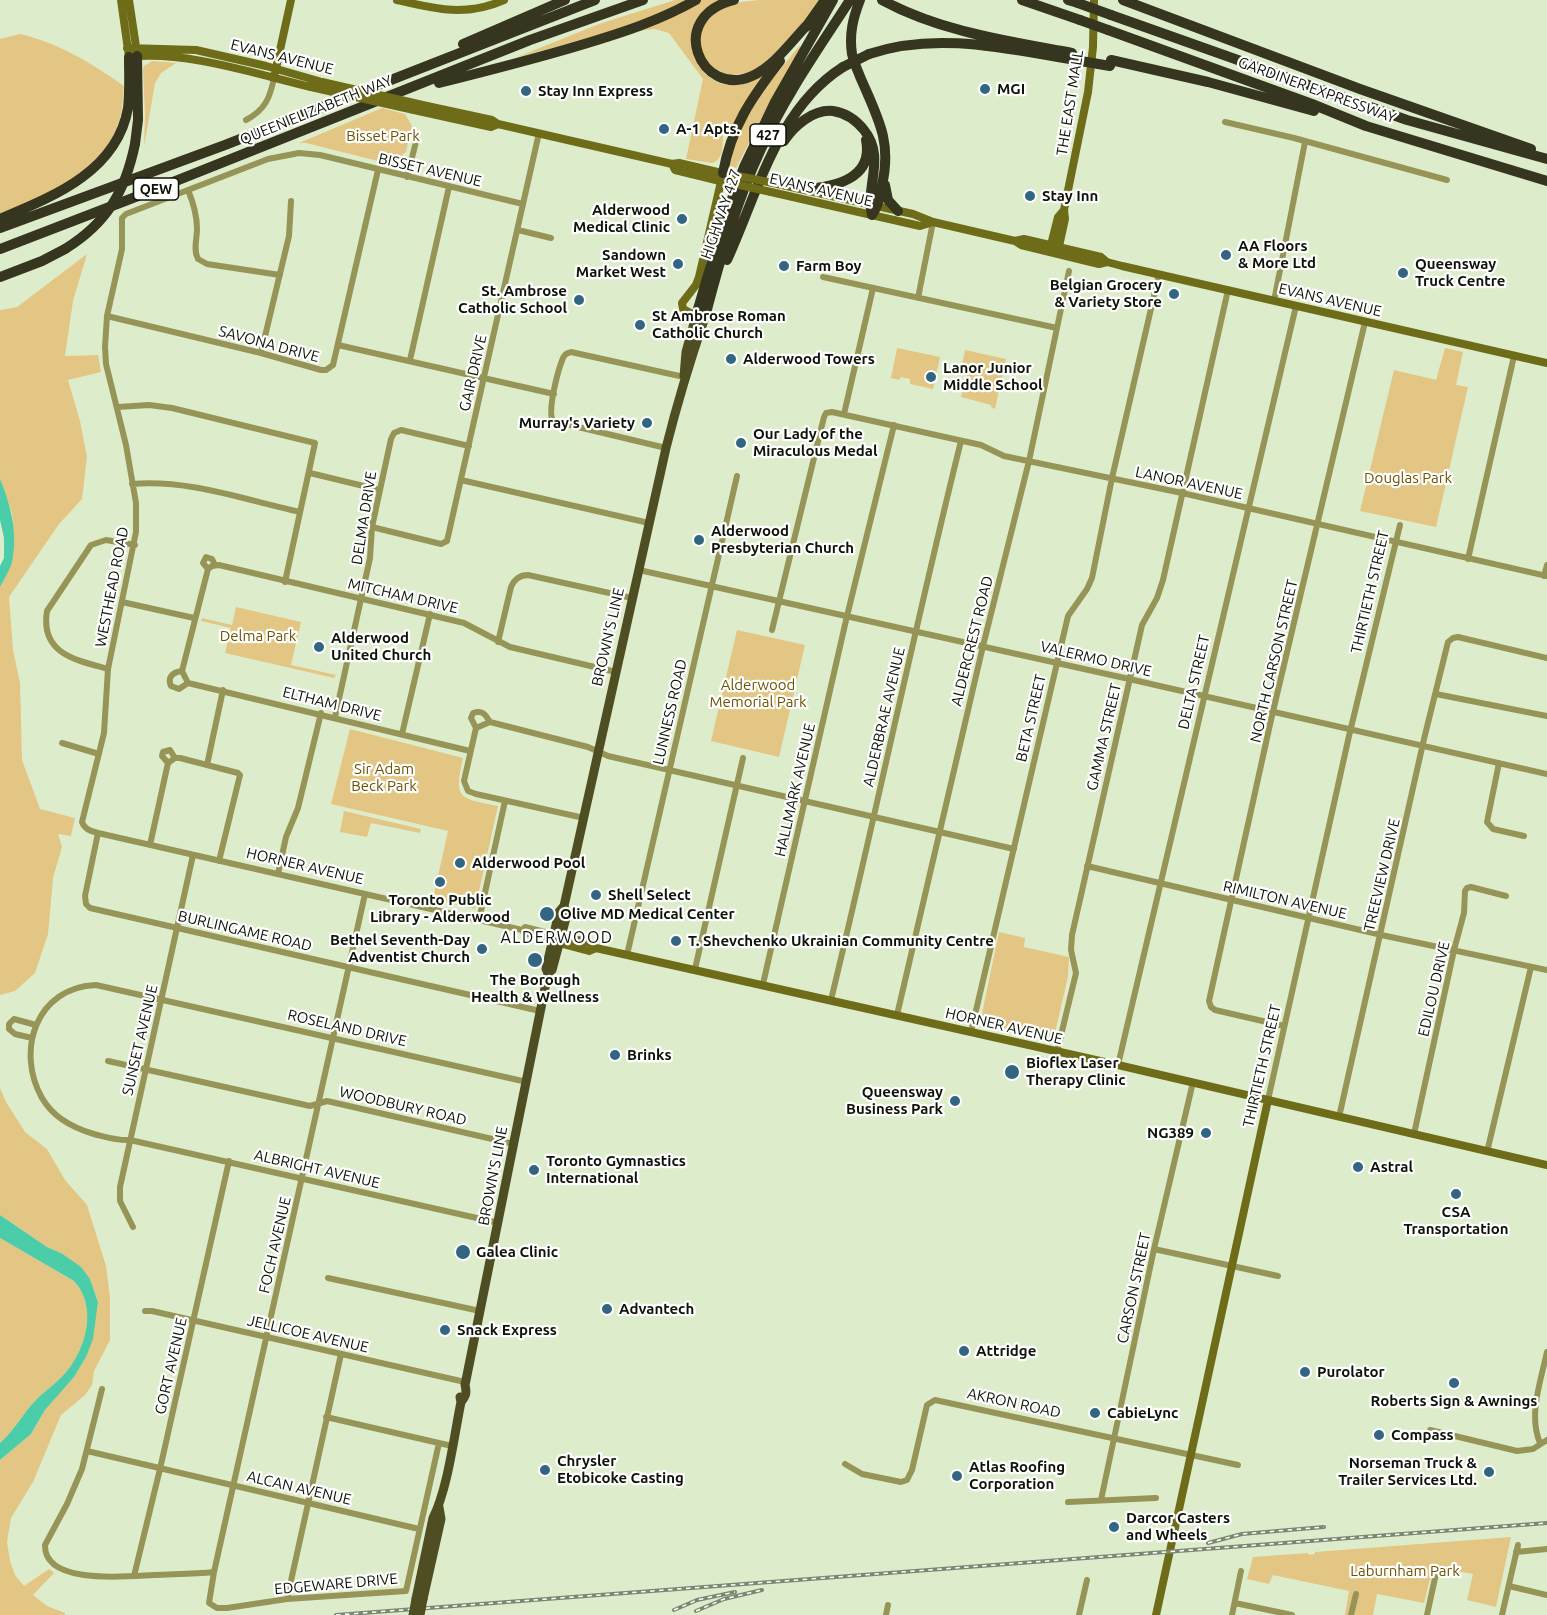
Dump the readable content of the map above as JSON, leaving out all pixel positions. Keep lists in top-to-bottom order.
{
  "streets": {
    "highway": [
      "GARDINER EXPRESSWAY",
      "QUEEN ELIZABETH WAY",
      "427",
      "QEW",
      "HIGHWAY 427"
    ],
    "main road": [
      "EVANS AVENUE",
      "THE EAST MALL",
      "THIRTIETH STREET",
      "BROWN'S LINE",
      "HORNER AVENUE"
    ],
    "street": [
      "BISSET AVENUE",
      "SAVONA DRIVE",
      "GAIR DRIVE",
      "LANOR AVENUE",
      "DELMA DRIVE",
      "WESTHEAD ROAD",
      "MITCHAM DRIVE",
      "ALDERCREST ROAD",
      "VALERMO DRIVE",
      "NORTH CARSON STREET",
      "DELTA STREET",
      "ELTHAM DRIVE",
      "LUNNESS ROAD",
      "ALDERBRAE AVENUE",
      "BETA STREET",
      "GAMMA STREET",
      "HALLMARK AVENUE",
      "TREEVIEW DRIVE",
      "RIMILTON AVENUE",
      "BURLINGAME ROAD",
      "EDILOU DRIVE",
      "ROSELAND DRIVE",
      "SUNSET AVENUE",
      "WOODBURY ROAD",
      "ALBRIGHT AVENUE",
      "FOCH AVENUE",
      "CARSON STREET",
      "JELLICOE AVENUE",
      "GORT AVENUE",
      "AKRON ROAD",
      "ALCAN AVENUE",
      "EDGEWARE DRIVE"
    ]
  },
  "crossings": [
    ["EVANS AVENUE", "THE EAST MALL"],
    ["EVANS AVENUE", "GAIR DRIVE"],
    ["EVANS AVENUE", "NORTH CARSON STREET"],
    ["EVANS AVENUE", "DELTA STREET"],
    ["EVANS AVENUE", "BETA STREET"],
    ["EVANS AVENUE", "GAMMA STREET"],
    ["BISSET AVENUE", "SAVONA DRIVE"],
    ["BISSET AVENUE", "GAIR DRIVE"],
    ["BISSET AVENUE", "WESTHEAD ROAD"],
    ["HIGHWAY 427", "BROWN'S LINE"],
    ["SAVONA DRIVE", "WESTHEAD ROAD"],
    ["GAIR DRIVE", "DELMA DRIVE"],
    ["LANOR AVENUE", "THIRTIETH STREET"],
    ["LANOR AVENUE", "ALDERCREST ROAD"],
    ["LANOR AVENUE", "VALERMO DRIVE"],
    ["LANOR AVENUE", "NORTH CARSON STREET"],
    ["LANOR AVENUE", "DELTA STREET"],
    ["LANOR AVENUE", "ALDERBRAE AVENUE"],
    ["LANOR AVENUE", "BETA STREET"],
    ["LANOR AVENUE", "GAMMA STREET"],
    ["LANOR AVENUE", "HALLMARK AVENUE"],
    ["DELMA DRIVE", "MITCHAM DRIVE"],
    ["DELMA DRIVE", "ELTHAM DRIVE"],
    ["WESTHEAD ROAD", "HORNER AVENUE"],
    ["THIRTIETH STREET", "VALERMO DRIVE"],
    ["THIRTIETH STREET", "NORTH CARSON STREET"],
    ["THIRTIETH STREET", "HORNER AVENUE"],
    ["THIRTIETH STREET", "RIMILTON AVENUE"],
    ["THIRTIETH STREET", "AKRON ROAD"],
    ["MITCHAM DRIVE", "BROWN'S LINE"],
    ["BROWN'S LINE", "VALERMO DRIVE"],
    ["BROWN'S LINE", "HORNER AVENUE"],
    ["BROWN'S LINE", "BURLINGAME ROAD"],
    ["BROWN'S LINE", "ROSELAND DRIVE"],
    ["BROWN'S LINE", "WOODBURY ROAD"],
    ["BROWN'S LINE", "ALBRIGHT AVENUE"],
    ["BROWN'S LINE", "JELLICOE AVENUE"],
    ["ALDERCREST ROAD", "VALERMO DRIVE"],
    ["ALDERCREST ROAD", "HORNER AVENUE"],
    ["VALERMO DRIVE", "NORTH CARSON STREET"],
    ["VALERMO DRIVE", "DELTA STREET"],
    ["VALERMO DRIVE", "LUNNESS ROAD"],
    ["VALERMO DRIVE", "ALDERBRAE AVENUE"],
    ["VALERMO DRIVE", "BETA STREET"],
    ["VALERMO DRIVE", "GAMMA STREET"],
    ["VALERMO DRIVE", "HALLMARK AVENUE"],
    ["VALERMO DRIVE", "TREEVIEW DRIVE"],
    ["NORTH CARSON STREET", "RIMILTON AVENUE"],
    ["DELTA STREET", "HORNER AVENUE"],
    ["DELTA STREET", "RIMILTON AVENUE"],
    ["LUNNESS ROAD", "HORNER AVENUE"],
    ["ALDERBRAE AVENUE", "HORNER AVENUE"],
    ["BETA STREET", "HORNER AVENUE"],
    ["GAMMA STREET", "HORNER AVENUE"],
    ["GAMMA STREET", "RIMILTON AVENUE"],
    ["HALLMARK AVENUE", "HORNER AVENUE"],
    ["HORNER AVENUE", "TREEVIEW DRIVE"],
    ["HORNER AVENUE", "BURLINGAME ROAD"],
    ["HORNER AVENUE", "EDILOU DRIVE"],
    ["HORNER AVENUE", "SUNSET AVENUE"],
    ["HORNER AVENUE", "FOCH AVENUE"],
    ["HORNER AVENUE", "CARSON STREET"],
    ["TREEVIEW DRIVE", "RIMILTON AVENUE"],
    ["RIMILTON AVENUE", "EDILOU DRIVE"],
    ["BURLINGAME ROAD", "SUNSET AVENUE"],
    ["BURLINGAME ROAD", "FOCH AVENUE"],
    ["ROSELAND DRIVE", "SUNSET AVENUE"],
    ["ROSELAND DRIVE", "WOODBURY ROAD"],
    ["ROSELAND DRIVE", "ALBRIGHT AVENUE"],
    ["ROSELAND DRIVE", "FOCH AVENUE"],
    ["SUNSET AVENUE", "WOODBURY ROAD"],
    ["SUNSET AVENUE", "ALBRIGHT AVENUE"],
    ["WOODBURY ROAD", "ALBRIGHT AVENUE"],
    ["WOODBURY ROAD", "FOCH AVENUE"],
    ["ALBRIGHT AVENUE", "FOCH AVENUE"],
    ["ALBRIGHT AVENUE", "GORT AVENUE"],
    ["FOCH AVENUE", "JELLICOE AVENUE"],
    ["FOCH AVENUE", "ALCAN AVENUE"],
    ["FOCH AVENUE", "EDGEWARE DRIVE"],
    ["CARSON STREET", "AKRON ROAD"],
    ["JELLICOE AVENUE", "GORT AVENUE"],
    ["GORT AVENUE", "ALCAN AVENUE"],
    ["ALCAN AVENUE", "EDGEWARE DRIVE"]
  ],
  "districts": ["ALDERWOOD"],
  "parks": [
    "Bisset Park",
    "Douglas Park",
    "Delma Park",
    "Alderwood Memorial Park",
    "Sir Adam Beck Park",
    "Laburnham Park"
  ],
  "places": [
    "MGI",
    "Stay Inn Express",
    "A-1 Apts.",
    "Stay Inn",
    "Alderwood Medical Clinic",
    "AA Floors & More Ltd",
    "Sandown Market West",
    "Farm Boy",
    "Queensway Truck Centre",
    "Belgian Grocery & Variety Store",
    "St. Ambrose Catholic School",
    "St Ambrose Roman Catholic Church",
    "Alderwood Towers",
    "Lanor Junior Middle School",
    "Murray's Variety",
    "Our Lady of the Miraculous Medal",
    "Alderwood Presbyterian Church",
    "Alderwood United Church",
    "Alderwood Pool",
    "Toronto Public Library - Alderwood",
    "Shell Select",
    "Olive MD Medical Center",
    "T. Shevchenko Ukrainian Community Centre",
    "Bethel Seventh-Day Adventist Church",
    "The Borough Health & Wellness",
    "Brinks",
    "Bioflex Laser Therapy Clinic",
    "Queensway Business Park",
    "NG389",
    "Astral",
    "Toronto Gymnastics International",
    "CSA Transportation",
    "Galea Clinic",
    "Advantech",
    "Snack Express",
    "Attridge",
    "Purolator",
    "Roberts Sign & Awnings",
    "CabieLync",
    "Compass",
    "Chrysler Etobicoke Casting",
    "Norseman Truck & Trailer Services Ltd.",
    "Atlas Roofing Corporation",
    "Darcor Casters and Wheels"
  ]
}
